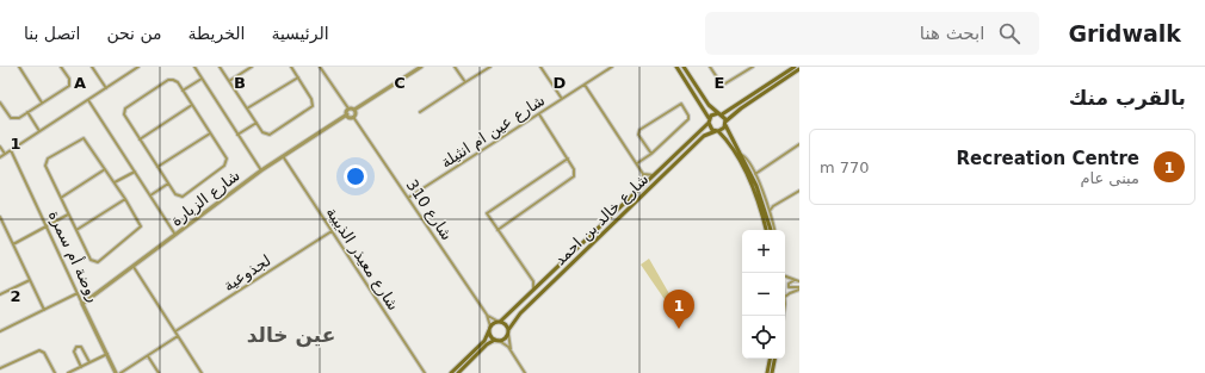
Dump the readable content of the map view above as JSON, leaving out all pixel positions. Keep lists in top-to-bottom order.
{
  "streets": {
    "main road": ["شارع خالد بن احمد"],
    "street": [
      "شارع عين ام انثيلة",
      "شارع الزبارة",
      "شارع 310",
      "روضة أم سمرة",
      "شارع معيذر الذيبية",
      "لجذوعية"
    ]
  },
  "crossings": [
    ["شارع عين ام انثيلة", "شارع 310"],
    ["شارع الزبارة", "روضة أم سمرة"],
    ["شارع الزبارة", "شارع معيذر الذيبية"],
    ["شارع 310", "شارع خالد بن احمد"],
    ["شارع معيذر الذيبية", "لجذوعية"]
  ],
  "districts": ["عين خالد"],
  "page": {
    "header": "Gridwalk",
    "search": "ابحث هنا",
    "nav": [
      "الرئيسية",
      "الخريطة",
      "من نحن",
      "اتصل بنا"
    ],
    "heading": "بالقرب منك",
    "list": [
      {
        "mark": "1",
        "name": "Recreation Centre",
        "note": "مبنى عام",
        "value": "770 m"
      }
    ],
    "map_buttons": ["+", "−"],
    "pins": "1"
  },
  "grid": {
    "columns": [
      "A",
      "B",
      "C",
      "D",
      "E"
    ],
    "rows": ["1", "2"]
  }
}
